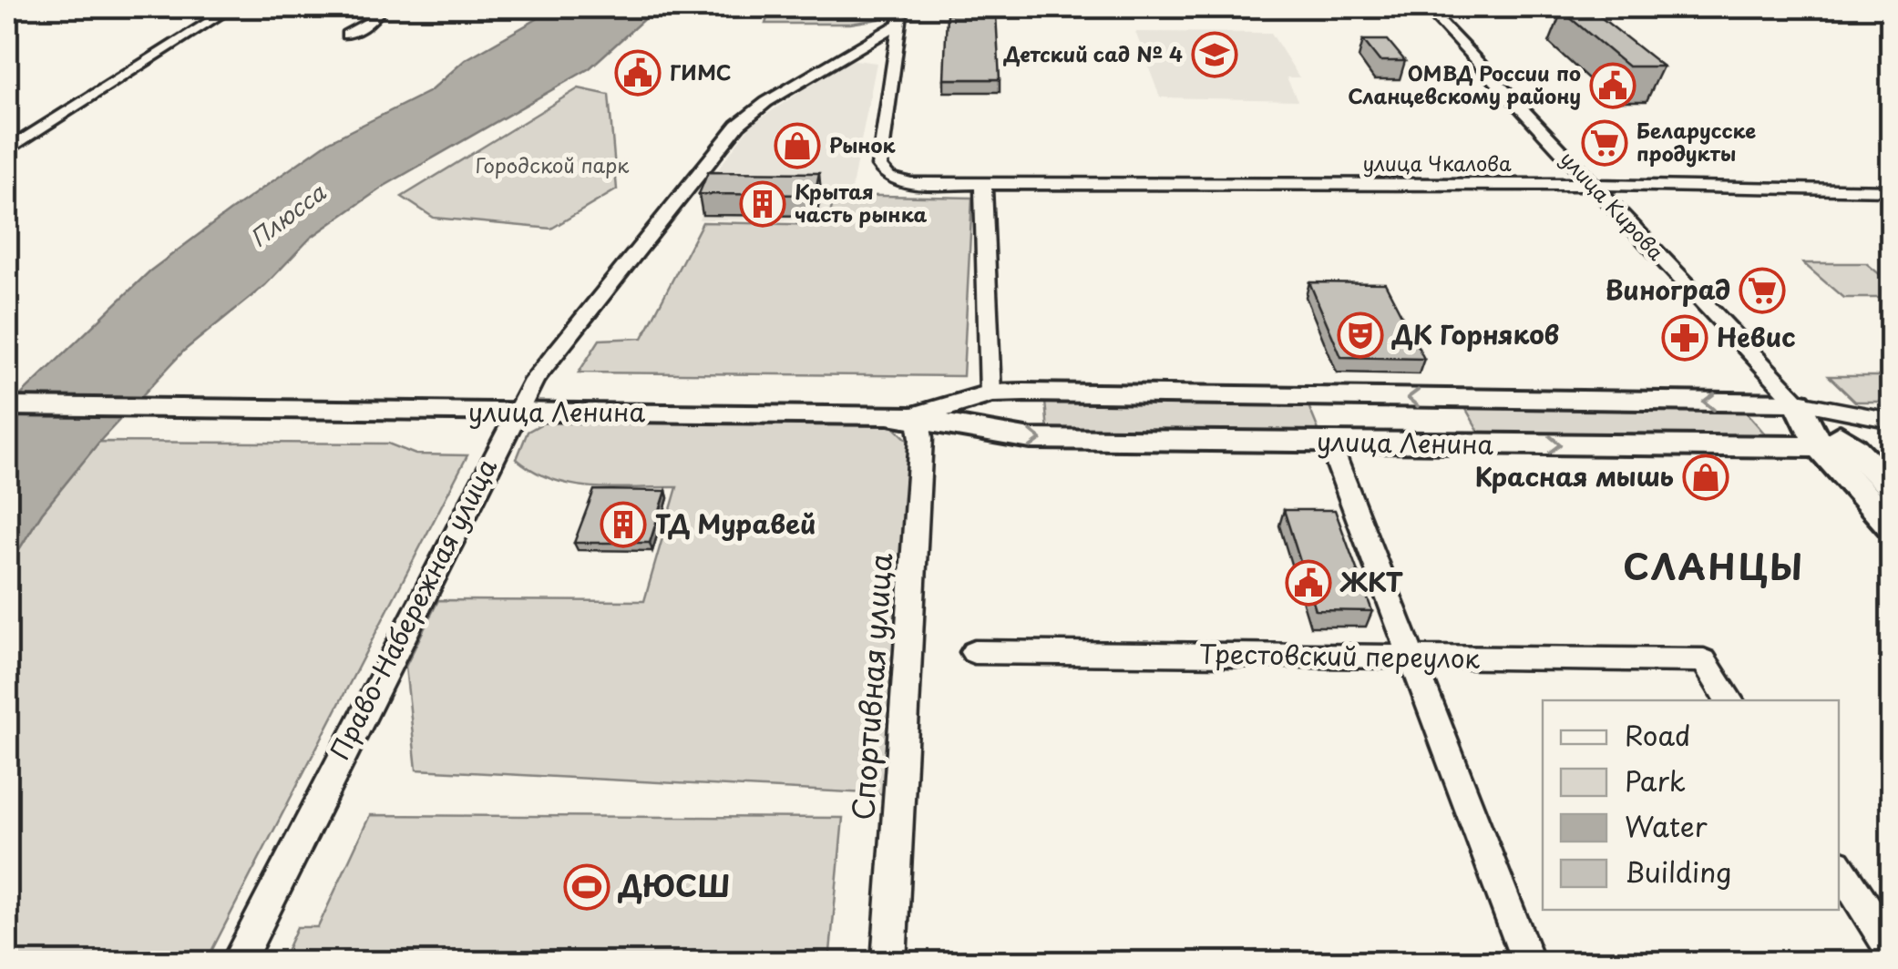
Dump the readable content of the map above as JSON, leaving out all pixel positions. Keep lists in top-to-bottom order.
{
  "streets": {
    "main road": ["улица Кирова", "улица Ленина"],
    "street": [
      "улица Чкалова",
      "Право-Набережная улица",
      "Трестовский переулок",
      "Спортивная улица"
    ]
  },
  "crossings": [
    ["улица Чкалова", "улица Кирова"],
    ["улица Чкалова", "Право-Набережная улица"],
    ["улица Кирова", "улица Ленина"],
    ["улица Ленина", "Право-Набережная улица"],
    ["улица Ленина", "Спортивная улица"]
  ],
  "districts": ["СЛАНЦЫ"],
  "water": ["Плюсса"],
  "parks": ["Городской парк"],
  "places": {
    "school or university": ["Детский сад № 4"],
    "public building": ["ГИМС", "ОМВД России по Сланцевскому району", "ЖКТ"],
    "supermarket": ["Беларусске продукты", "Виноград"],
    "shop": ["Рынок", "Красная мышь"],
    "building": ["Крытая часть рынка", "ТД Муравей"],
    "theatre": ["ДК Горняков"],
    "pharmacy": ["Невис"],
    "sports": ["ДЮСШ"]
  },
  "legend": [
    "Road",
    "Park",
    "Water",
    "Building"
  ]
}
